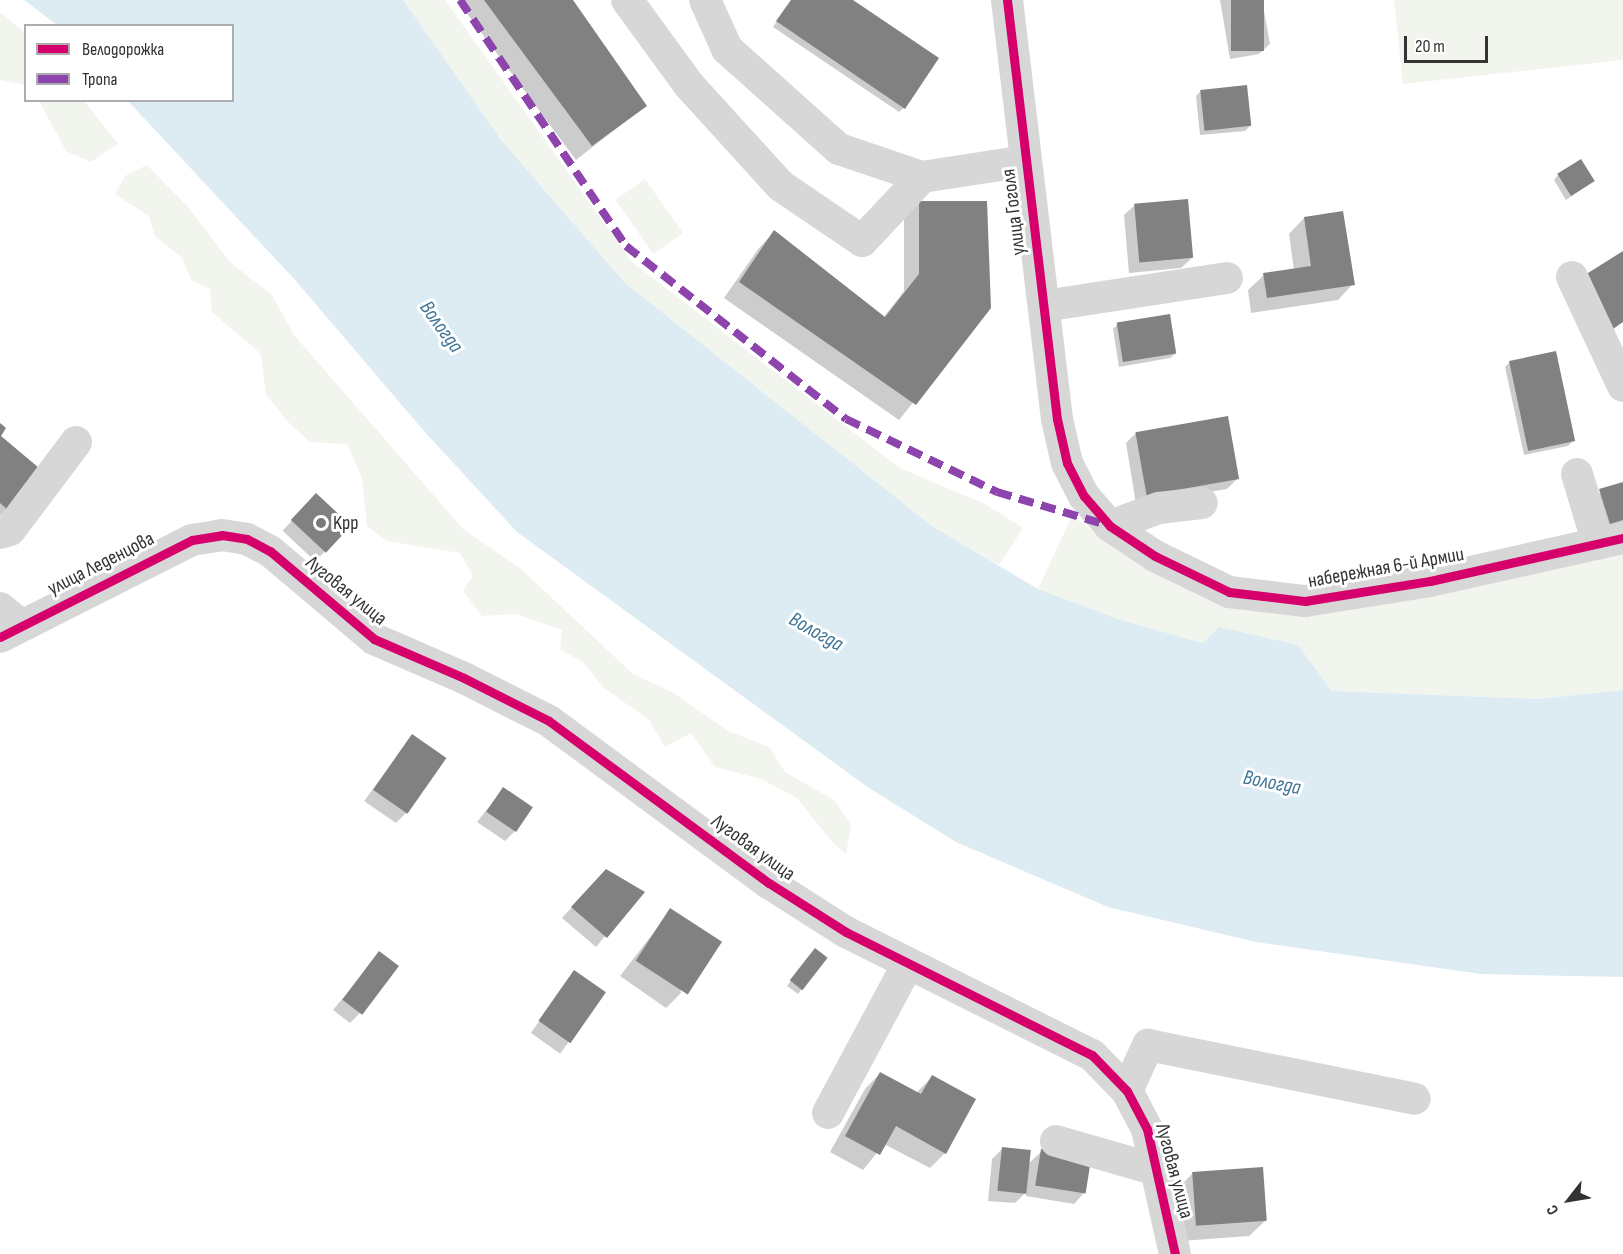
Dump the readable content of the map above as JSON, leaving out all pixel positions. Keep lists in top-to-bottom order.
{
  "streets": {
    "street": [
      "улица Гоголя",
      "улица Леденцова",
      "набережная 6-й Армии",
      "Луговая улица"
    ]
  },
  "crossings": [
    ["улица Гоголя", "набережная 6-й Армии"],
    ["улица Леденцова", "Луговая улица"]
  ],
  "water": ["Вологда"],
  "places": ["Kpp"],
  "legend": ["Велодорожка", "Тропа"],
  "scale_bar": "20 m",
  "north": "bottom left"
}
